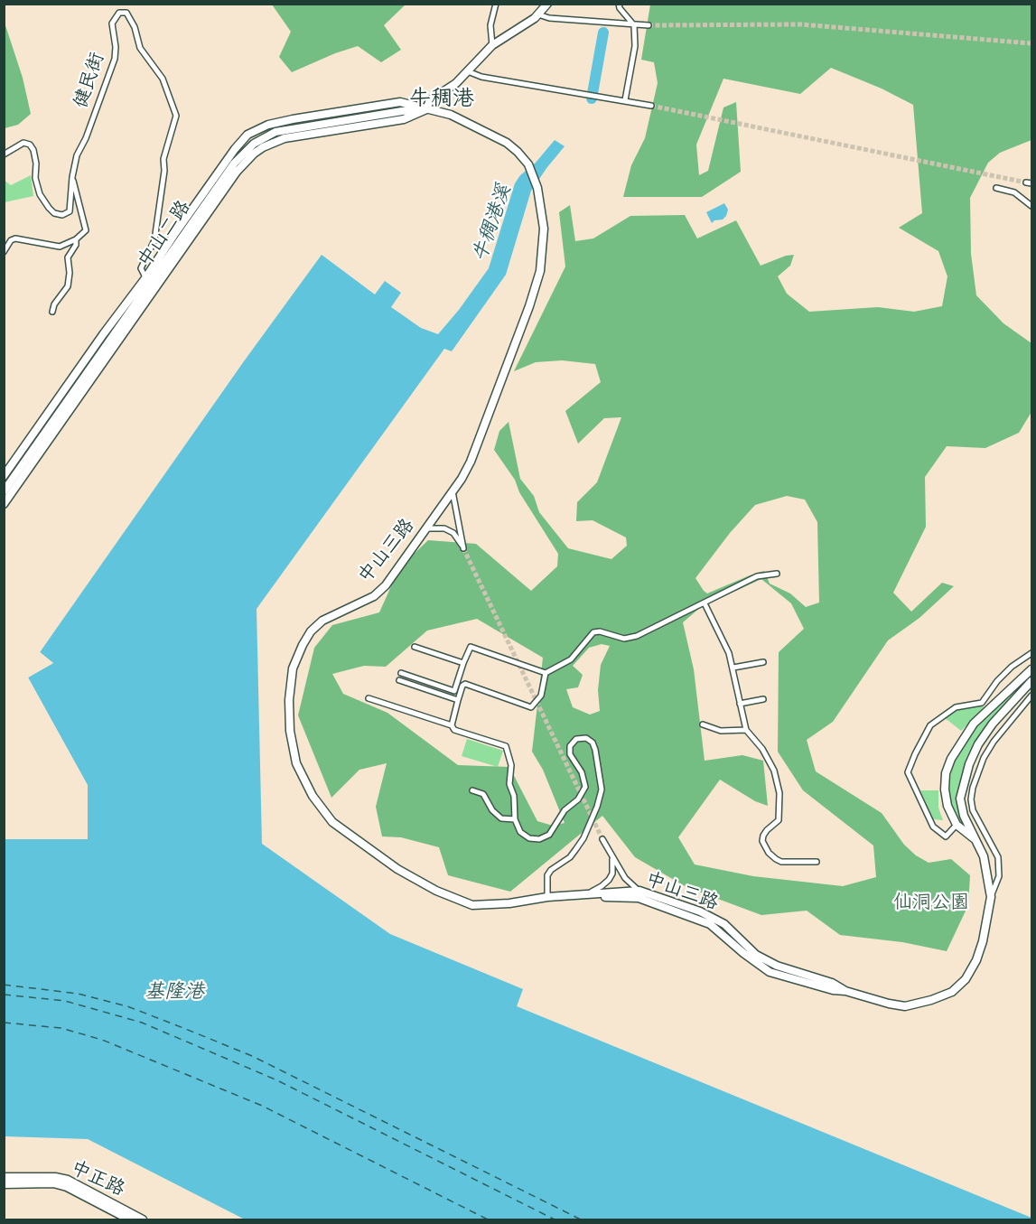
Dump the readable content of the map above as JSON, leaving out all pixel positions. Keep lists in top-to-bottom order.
{
  "streets": {
    "street": [
      "健民街",
      "中山二路",
      "中山三路",
      "中正路"
    ]
  },
  "crossings": [
    ["健民街", "中山二路"],
    ["中山二路", "中山三路"]
  ],
  "districts": ["牛稠港"],
  "water": ["牛稠港溪", "基隆港"],
  "parks": ["仙洞公園"]
}
